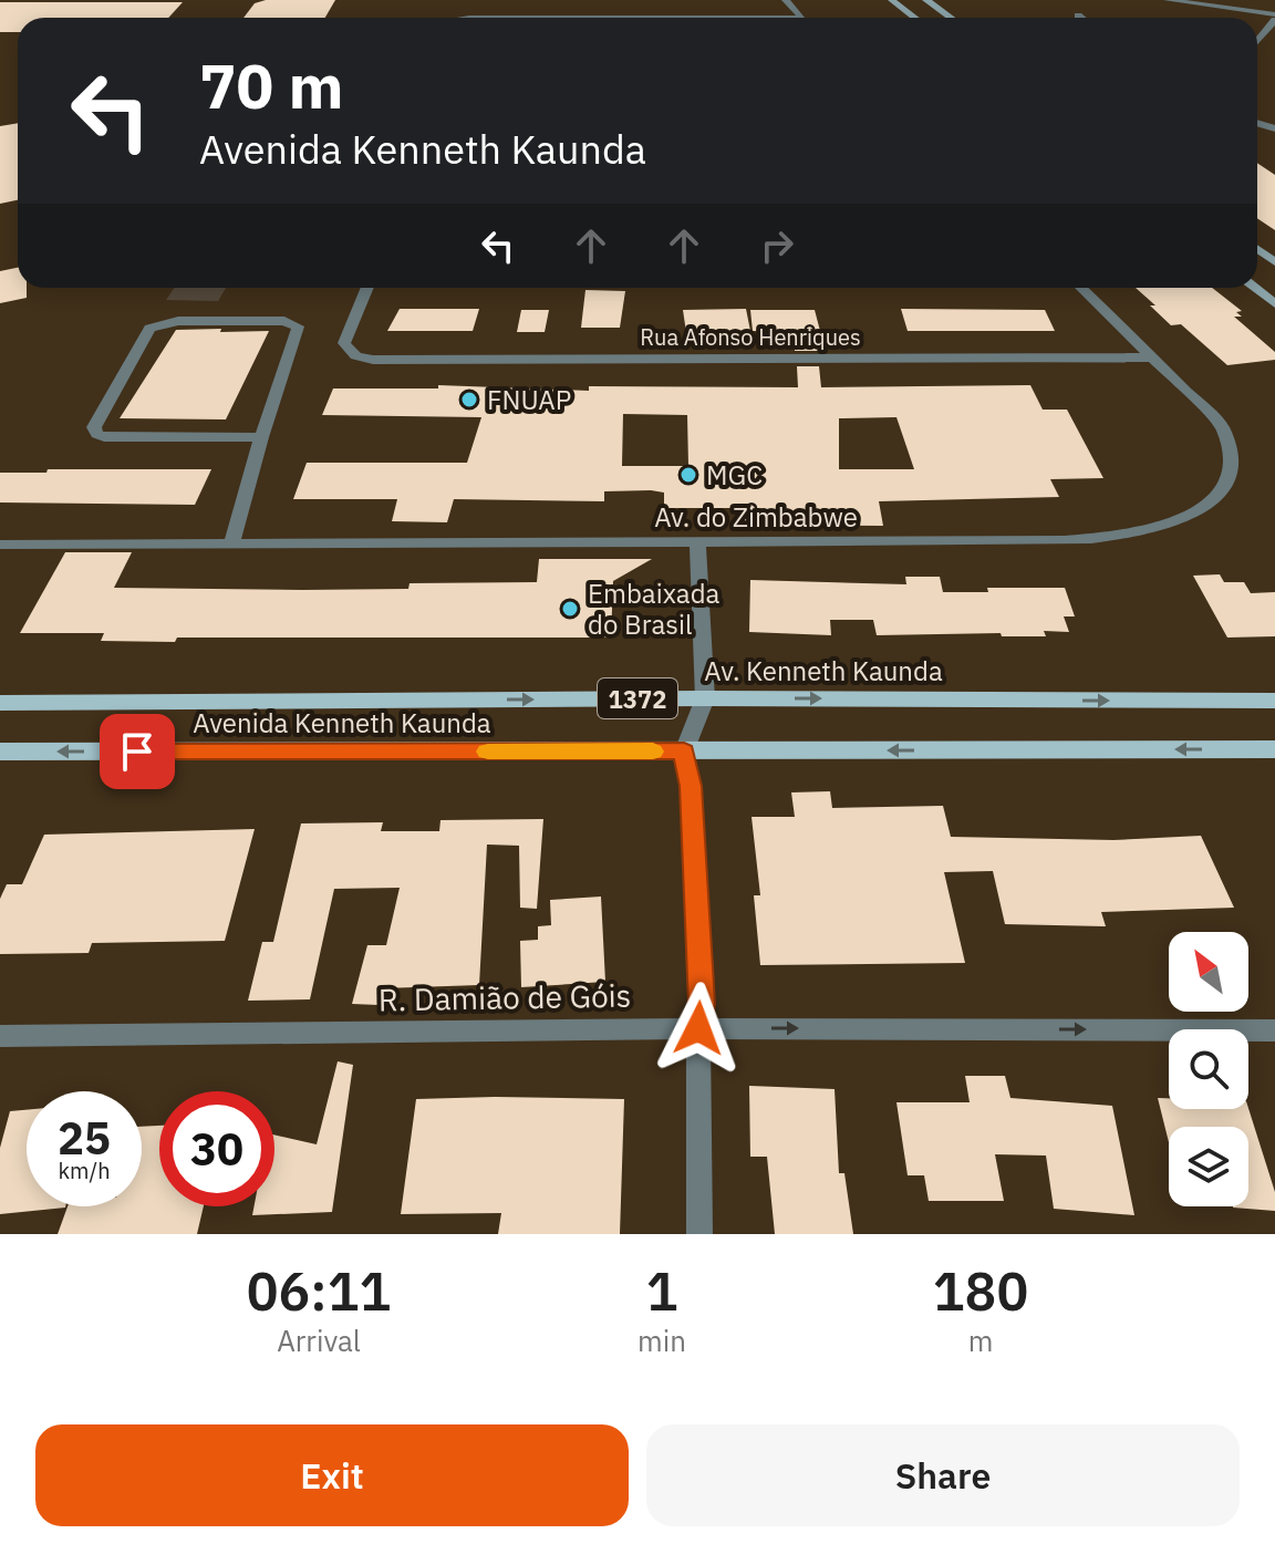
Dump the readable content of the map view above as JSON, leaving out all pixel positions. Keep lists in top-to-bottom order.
{
  "streets": {
    "main road": ["Av. Kenneth Kaunda", "1372", "Avenida Kenneth Kaunda"],
    "street": ["Rua Afonso Henriques", "Av. do Zimbabwe", "R. Damião de Góis"]
  },
  "crossings": [
    ["Rua Afonso Henriques", "Av. do Zimbabwe"],
    ["1372", "Avenida Kenneth Kaunda"]
  ],
  "one_way": ["Avenida Kenneth Kaunda", "R. Damião de Góis"],
  "places": ["FNUAP", "MGC", "Embaixada do Brasil"],
  "north": "top left",
  "page": {
    "turn": ["70 m", "Avenida Kenneth Kaunda"],
    "speed": "25 km/h",
    "limit": "30",
    "eta": [
      "06:11",
      "Arrival",
      "1",
      "min",
      "180",
      "m"
    ],
    "buttons": ["Exit", "Share"]
  }
}
